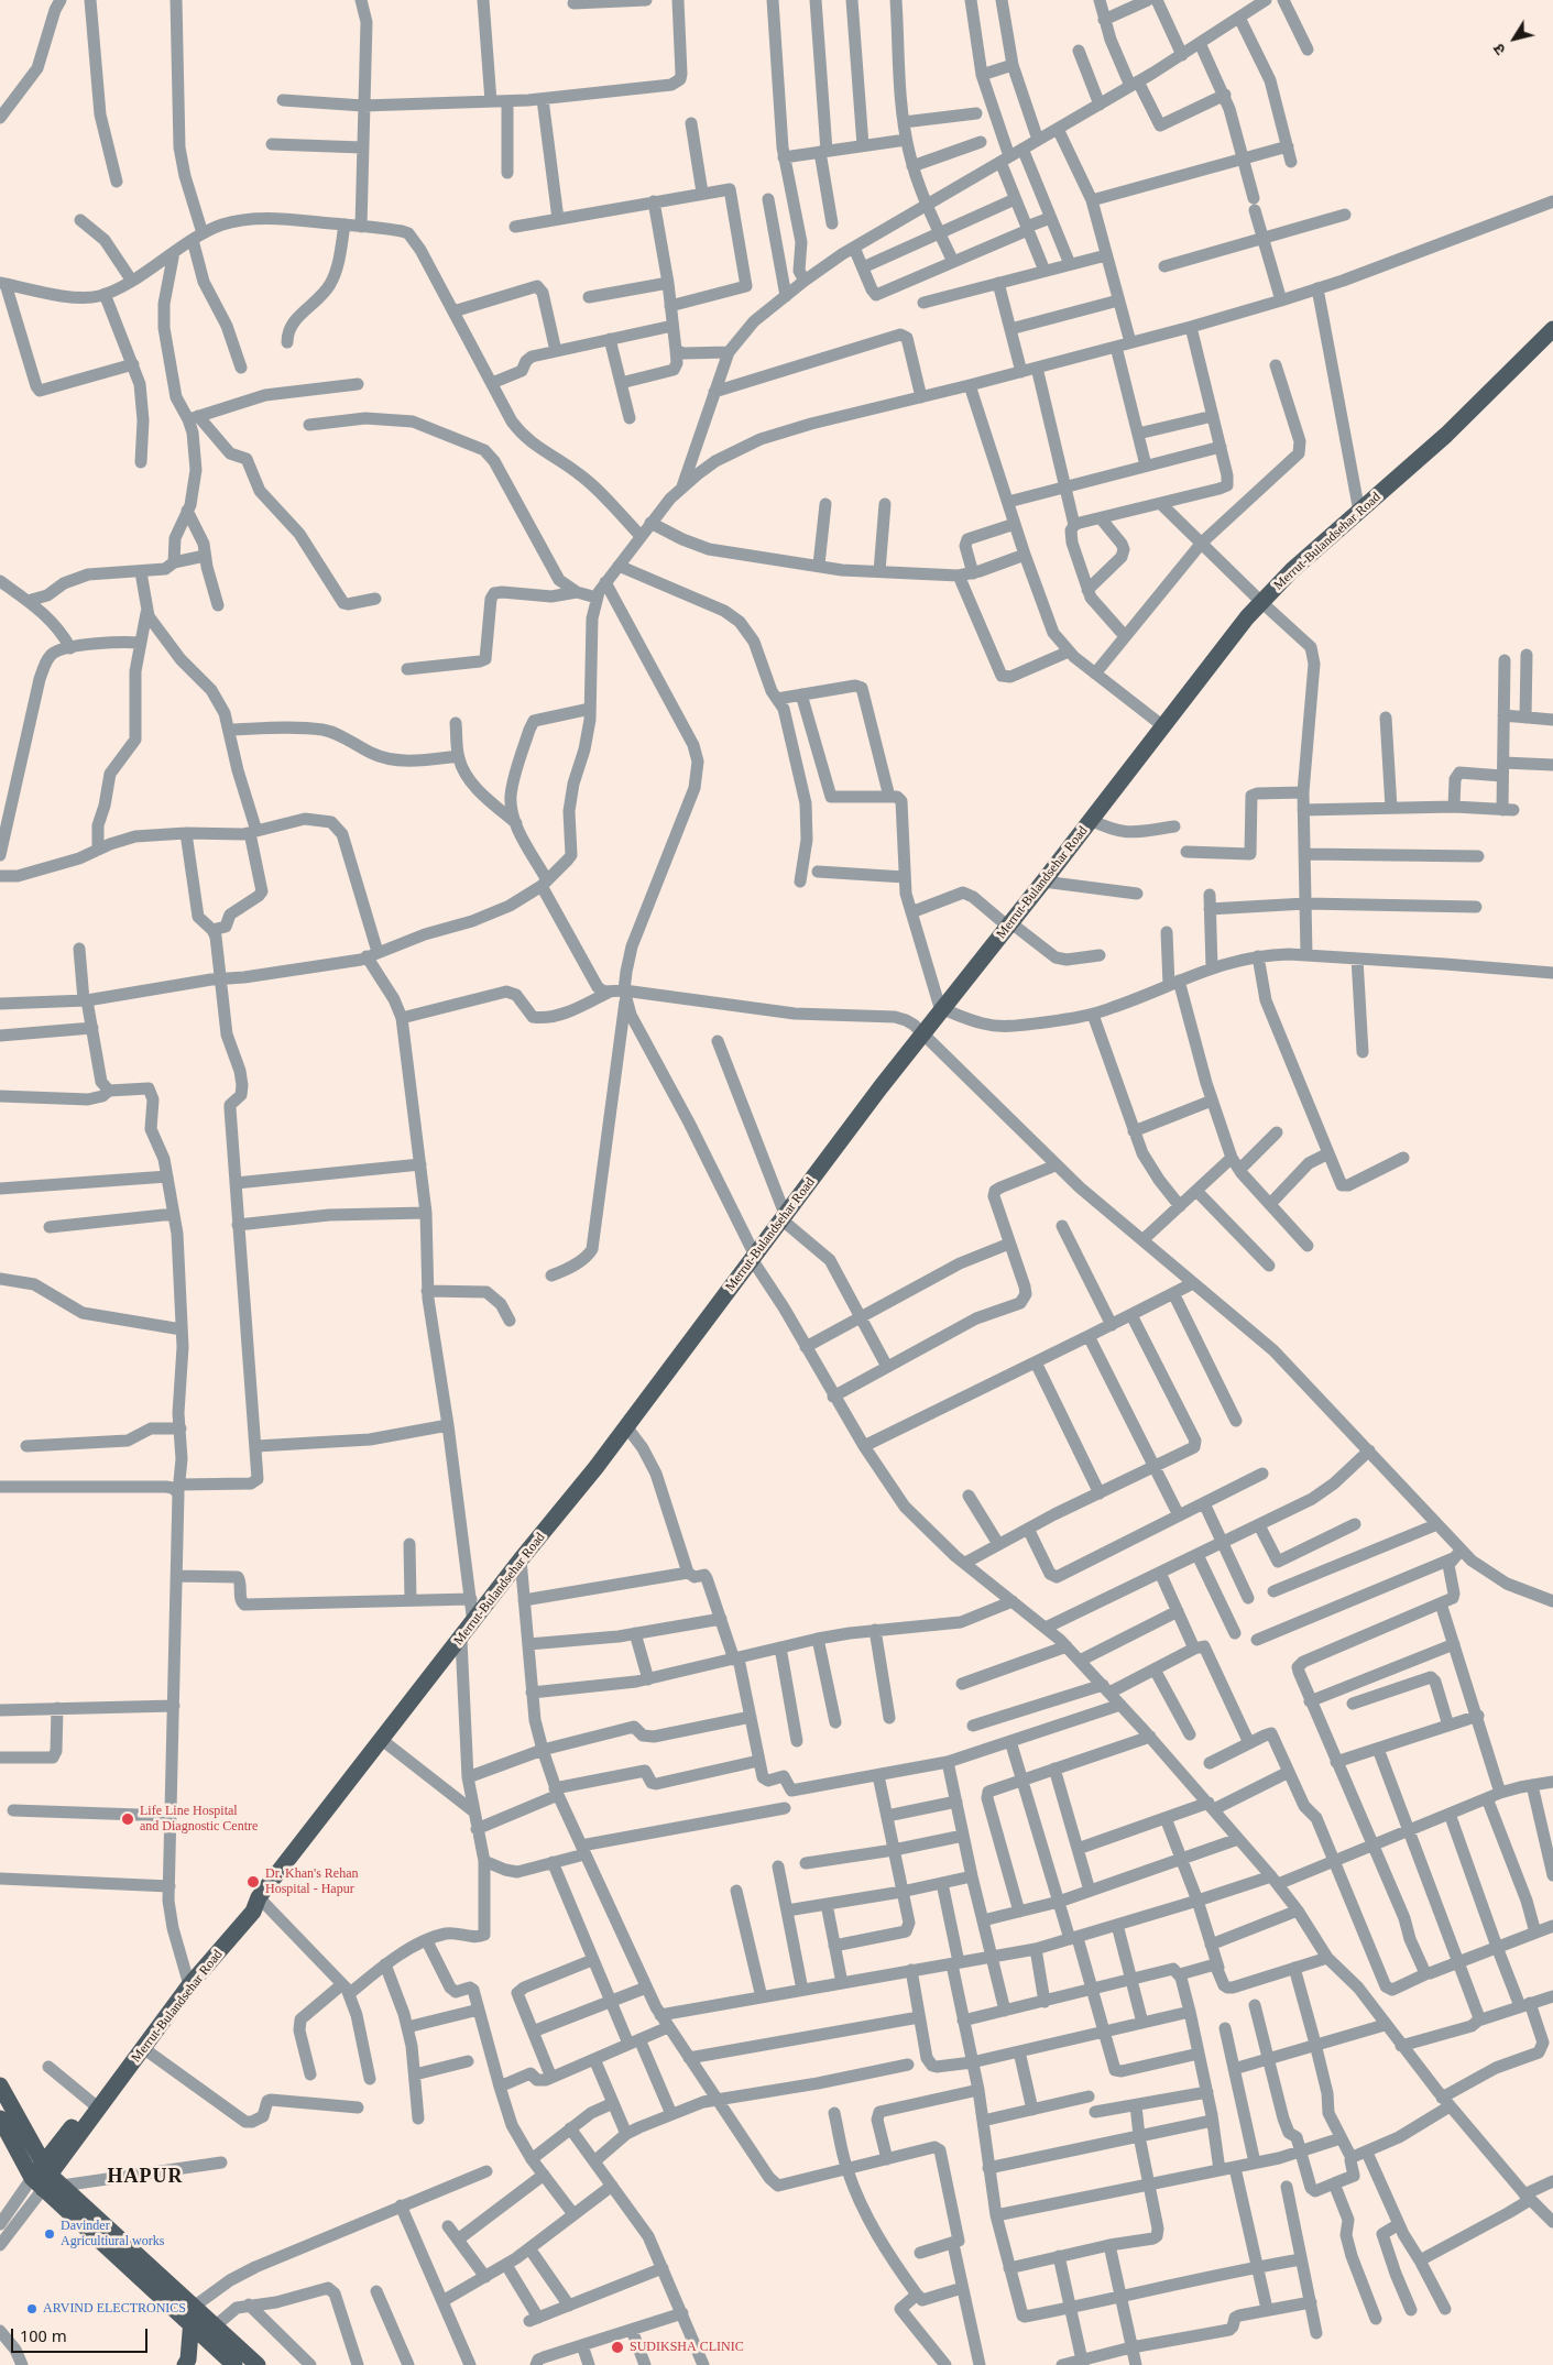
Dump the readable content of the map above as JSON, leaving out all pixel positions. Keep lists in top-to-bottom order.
{
  "streets": {
    "main road": ["Merrut-Bulandsehar Road"]
  },
  "districts": ["HAPUR"],
  "places": [
    "Life Line Hospital and Diagnostic Centre",
    "Dr. Khan's Rehan Hospital - Hapur",
    "Davinder Agricultiural works",
    "ARVIND ELECTRONICS",
    "SUDIKSHA CLINIC"
  ],
  "scale_bar": "100 m",
  "north": "bottom left"
}
